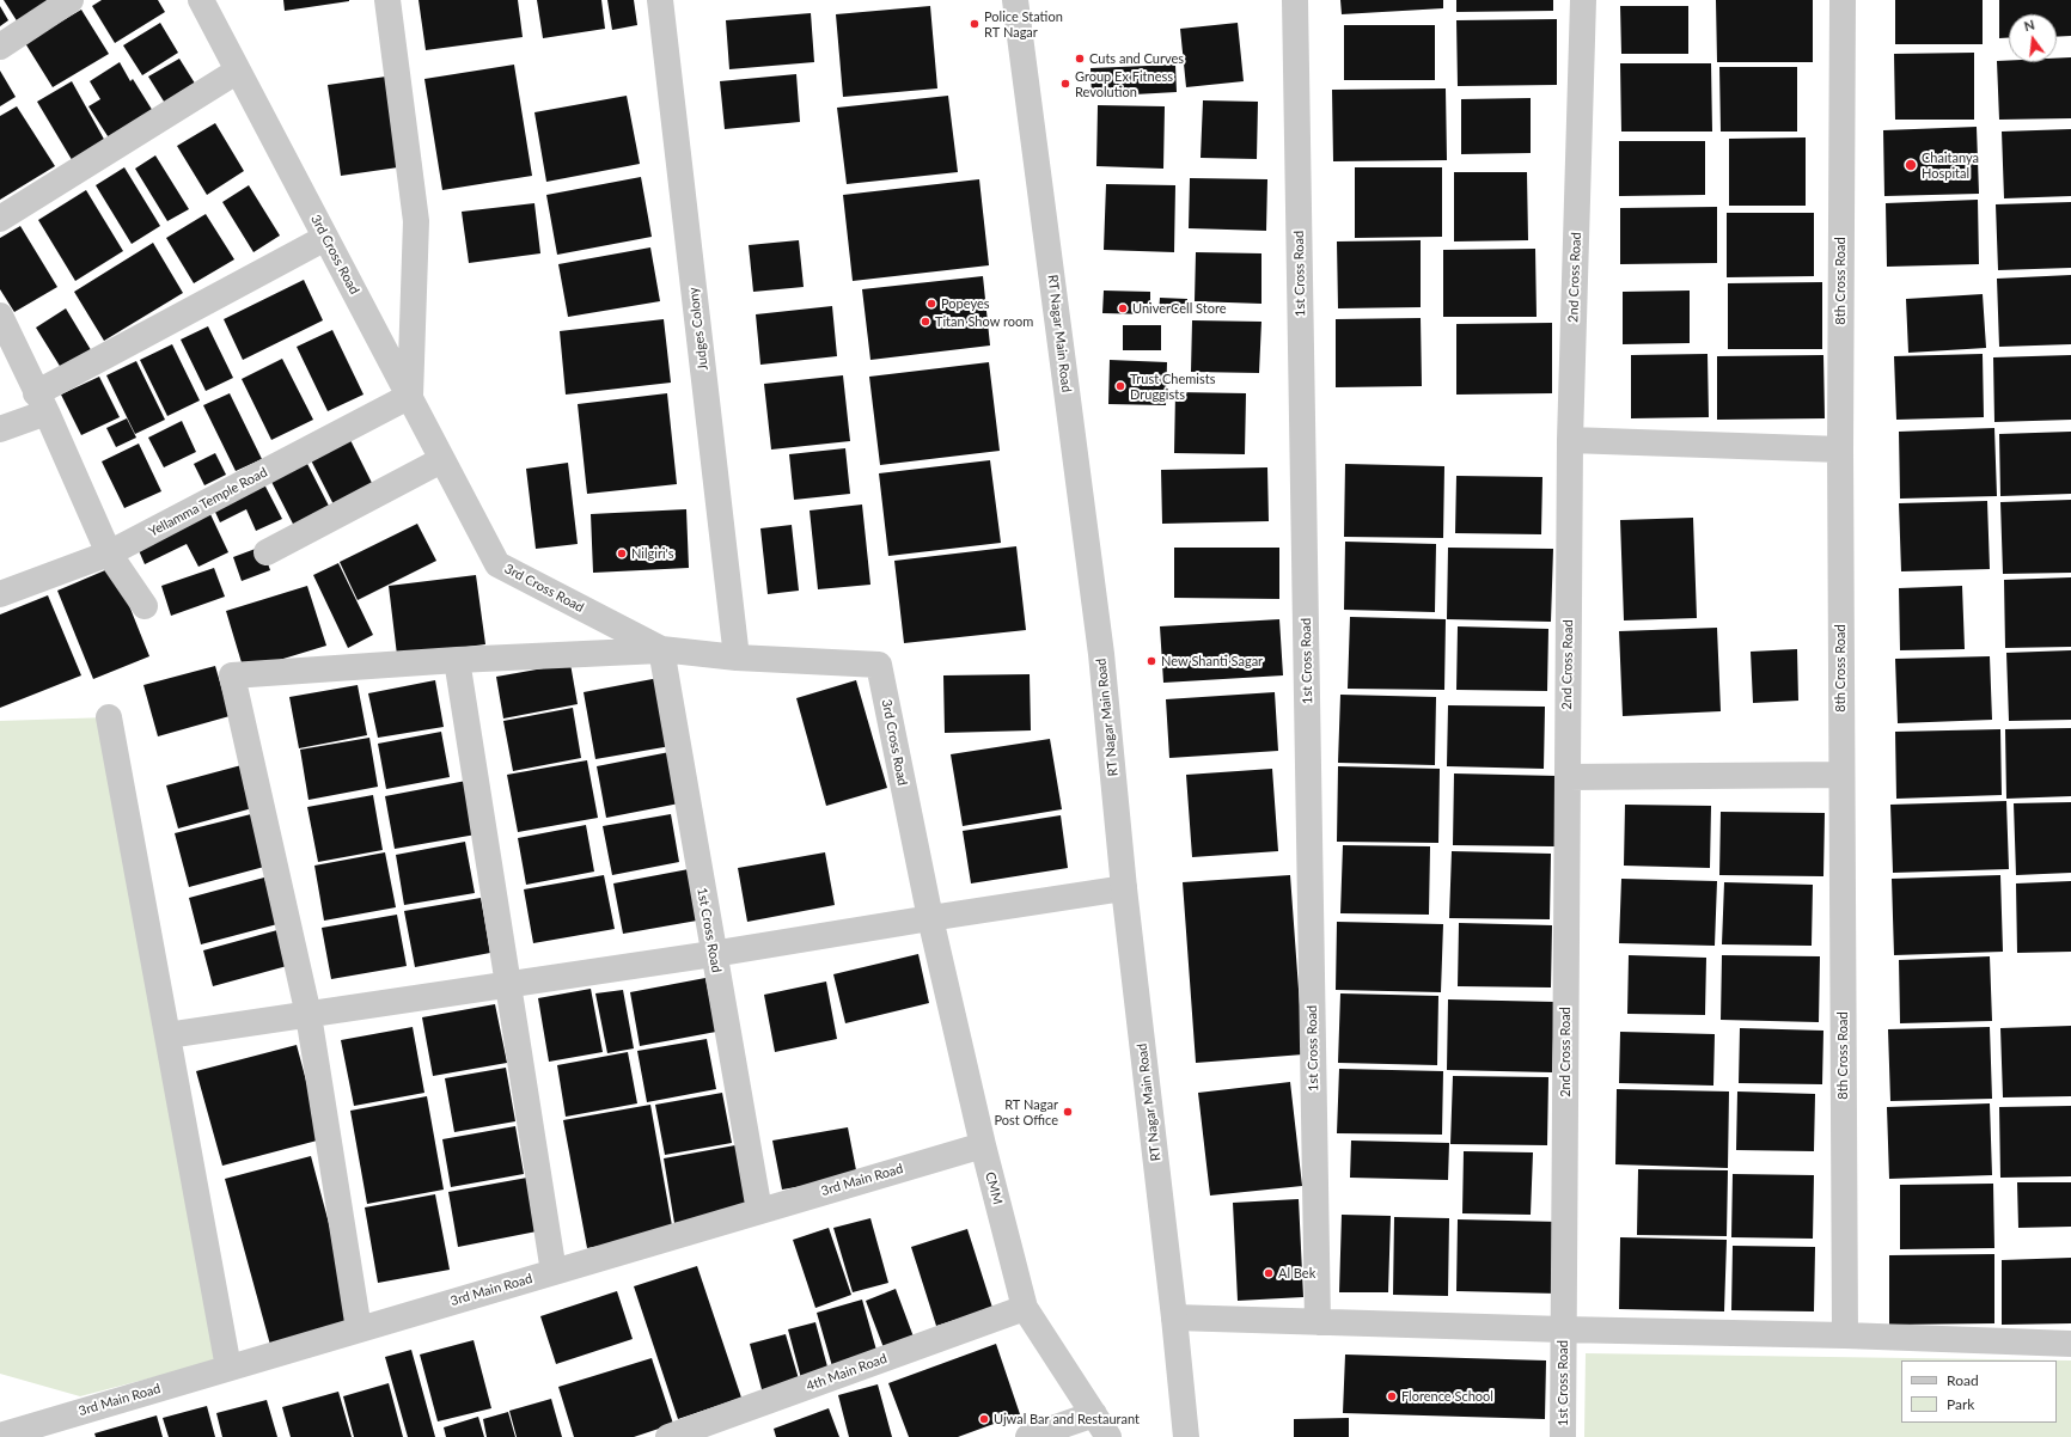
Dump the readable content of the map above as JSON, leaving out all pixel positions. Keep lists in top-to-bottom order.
{
  "streets": {
    "street": [
      "3rd Cross Road",
      "1st Cross Road",
      "2nd Cross Road",
      "8th Cross Road",
      "Judges Colony",
      "RT Nagar Main Road",
      "Yellamma Temple Road",
      "3rd Main Road",
      "CMM",
      "4th Main Road"
    ]
  },
  "crossings": [
    ["3rd Cross Road", "1st Cross Road"],
    ["3rd Cross Road", "Judges Colony"],
    ["3rd Cross Road", "Yellamma Temple Road"],
    ["3rd Cross Road", "CMM"],
    ["1st Cross Road", "2nd Cross Road"],
    ["1st Cross Road", "3rd Main Road"],
    ["3rd Main Road", "CMM"],
    ["CMM", "4th Main Road"]
  ],
  "places": [
    "Police Station RT Nagar",
    "Cuts and Curves",
    "Group Ex Fitness Revolution",
    "Chaitanya Hospital",
    "Popeyes",
    "UniverCell Store",
    "Titan Show room",
    "Trust Chemists Druggists",
    "Nilgiri's",
    "New Shanti Sagar",
    "RT Nagar Post Office",
    "Al Bek",
    "Florence School",
    "Ujwal Bar and Restaurant"
  ],
  "legend": ["Road", "Park"],
  "north": "top"
}
